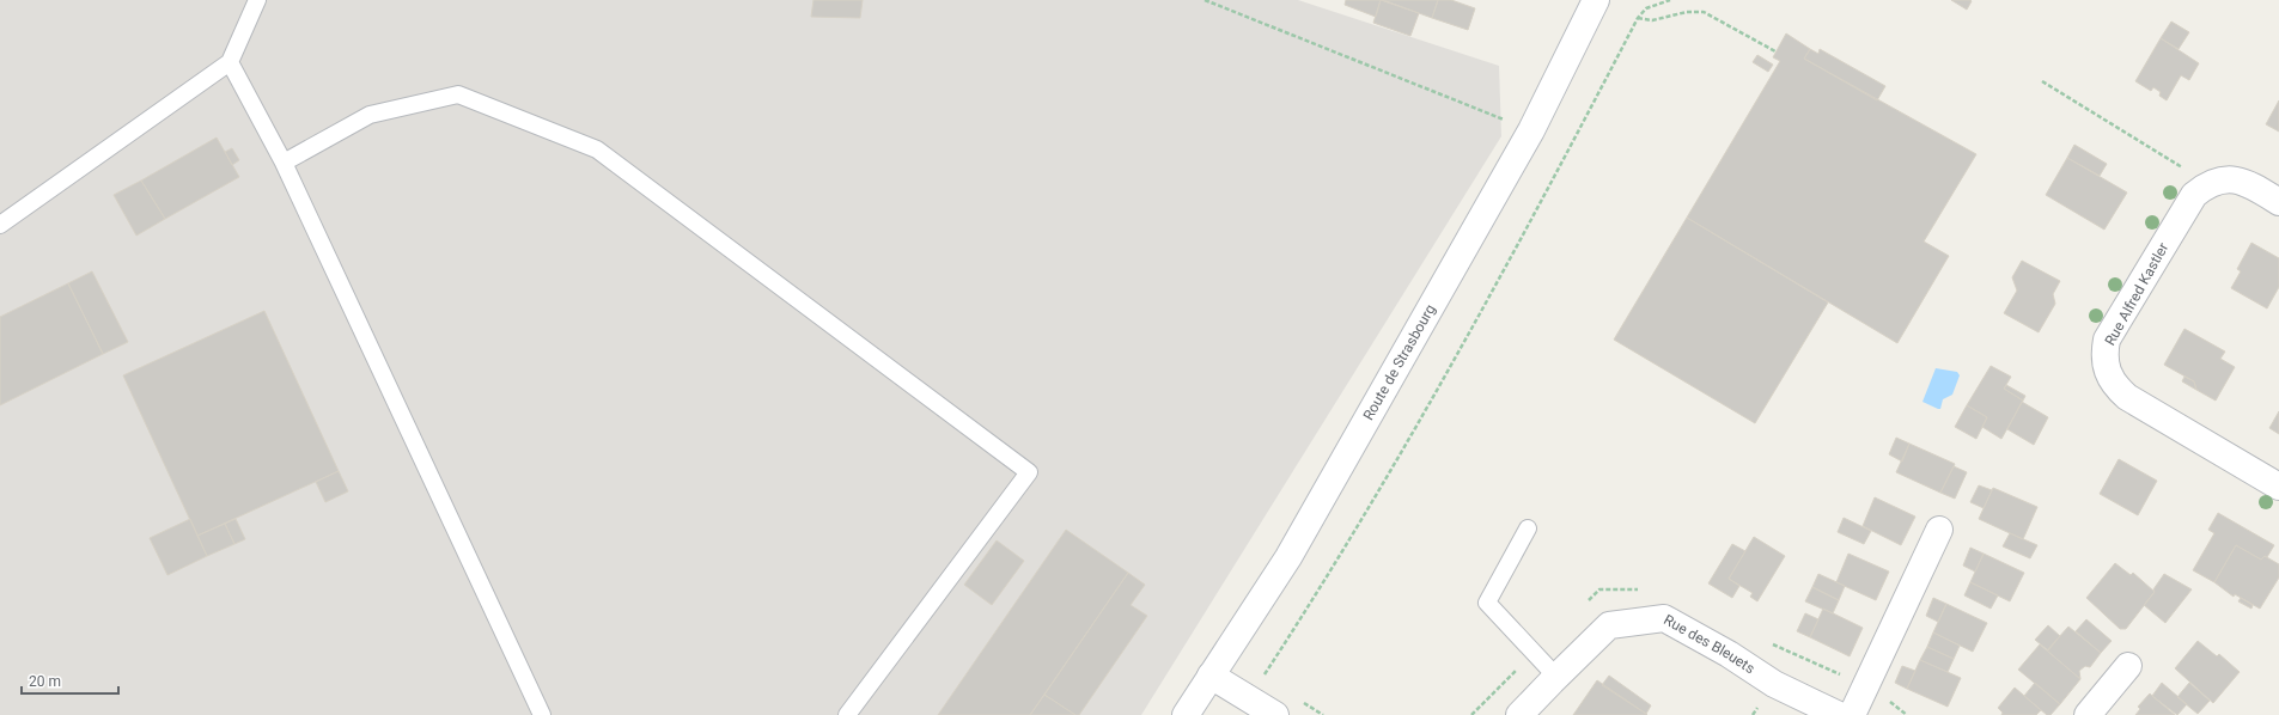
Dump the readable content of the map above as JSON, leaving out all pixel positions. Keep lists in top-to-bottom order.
{
  "streets": {
    "street": ["Rue Alfred Kastler", "Route de Strasbourg", "Rue des Bleuets"]
  },
  "scale_bar": "20 m"
}
